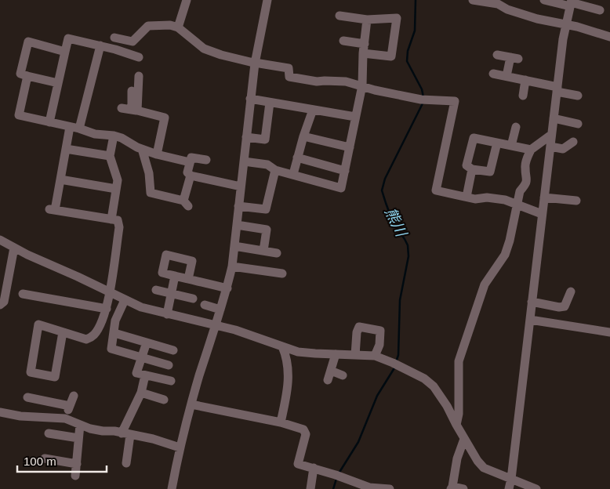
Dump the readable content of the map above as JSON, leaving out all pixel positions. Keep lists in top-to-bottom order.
{
  "water": ["熊川"],
  "scale_bar": "100 m"
}
